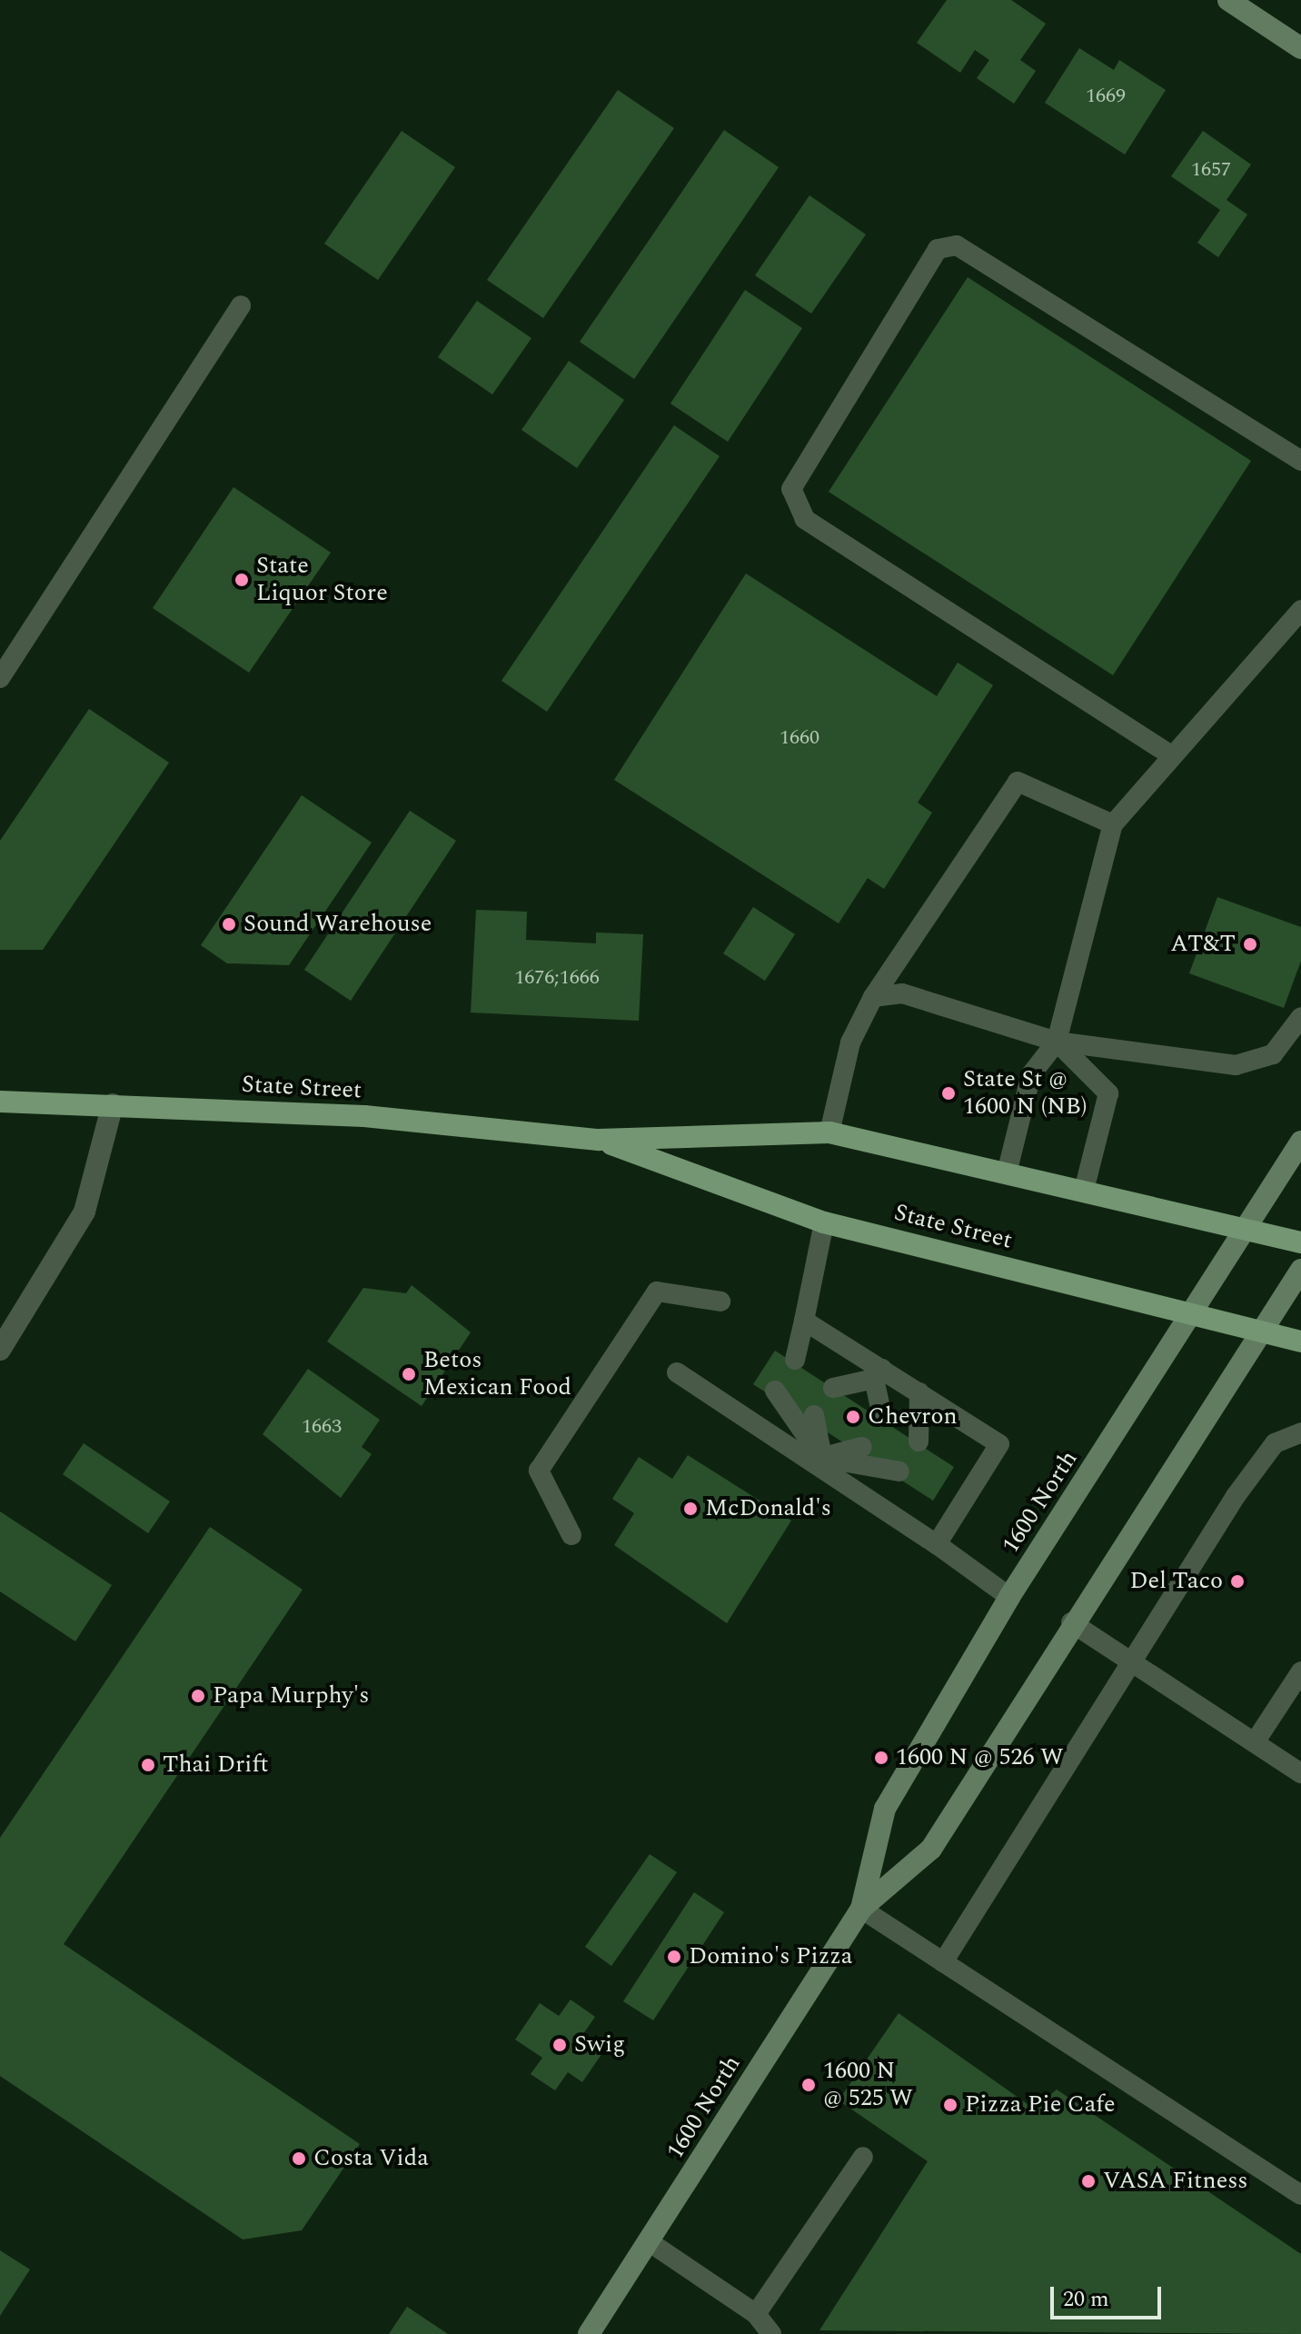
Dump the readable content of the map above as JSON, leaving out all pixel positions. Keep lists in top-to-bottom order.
{
  "streets": {
    "main road": ["State Street", "1600 North"]
  },
  "crossings": [
    ["State Street", "1600 North"]
  ],
  "places": [
    "State Liquor Store",
    "Sound Warehouse",
    "AT&T",
    "State St @ 1600 N (NB)",
    "Betos Mexican Food",
    "Chevron",
    "McDonald's",
    "Del Taco",
    "Papa Murphy's",
    "1600 N @ 526 W",
    "Thai Drift",
    "Domino's Pizza",
    "Swig",
    "1600 N @ 525 W",
    "Pizza Pie Cafe",
    "Costa Vida",
    "VASA Fitness"
  ],
  "house_numbers": [
    "1669",
    "1657",
    "1660",
    "1676;1666",
    "1663"
  ],
  "scale_bar": "20 m"
}
